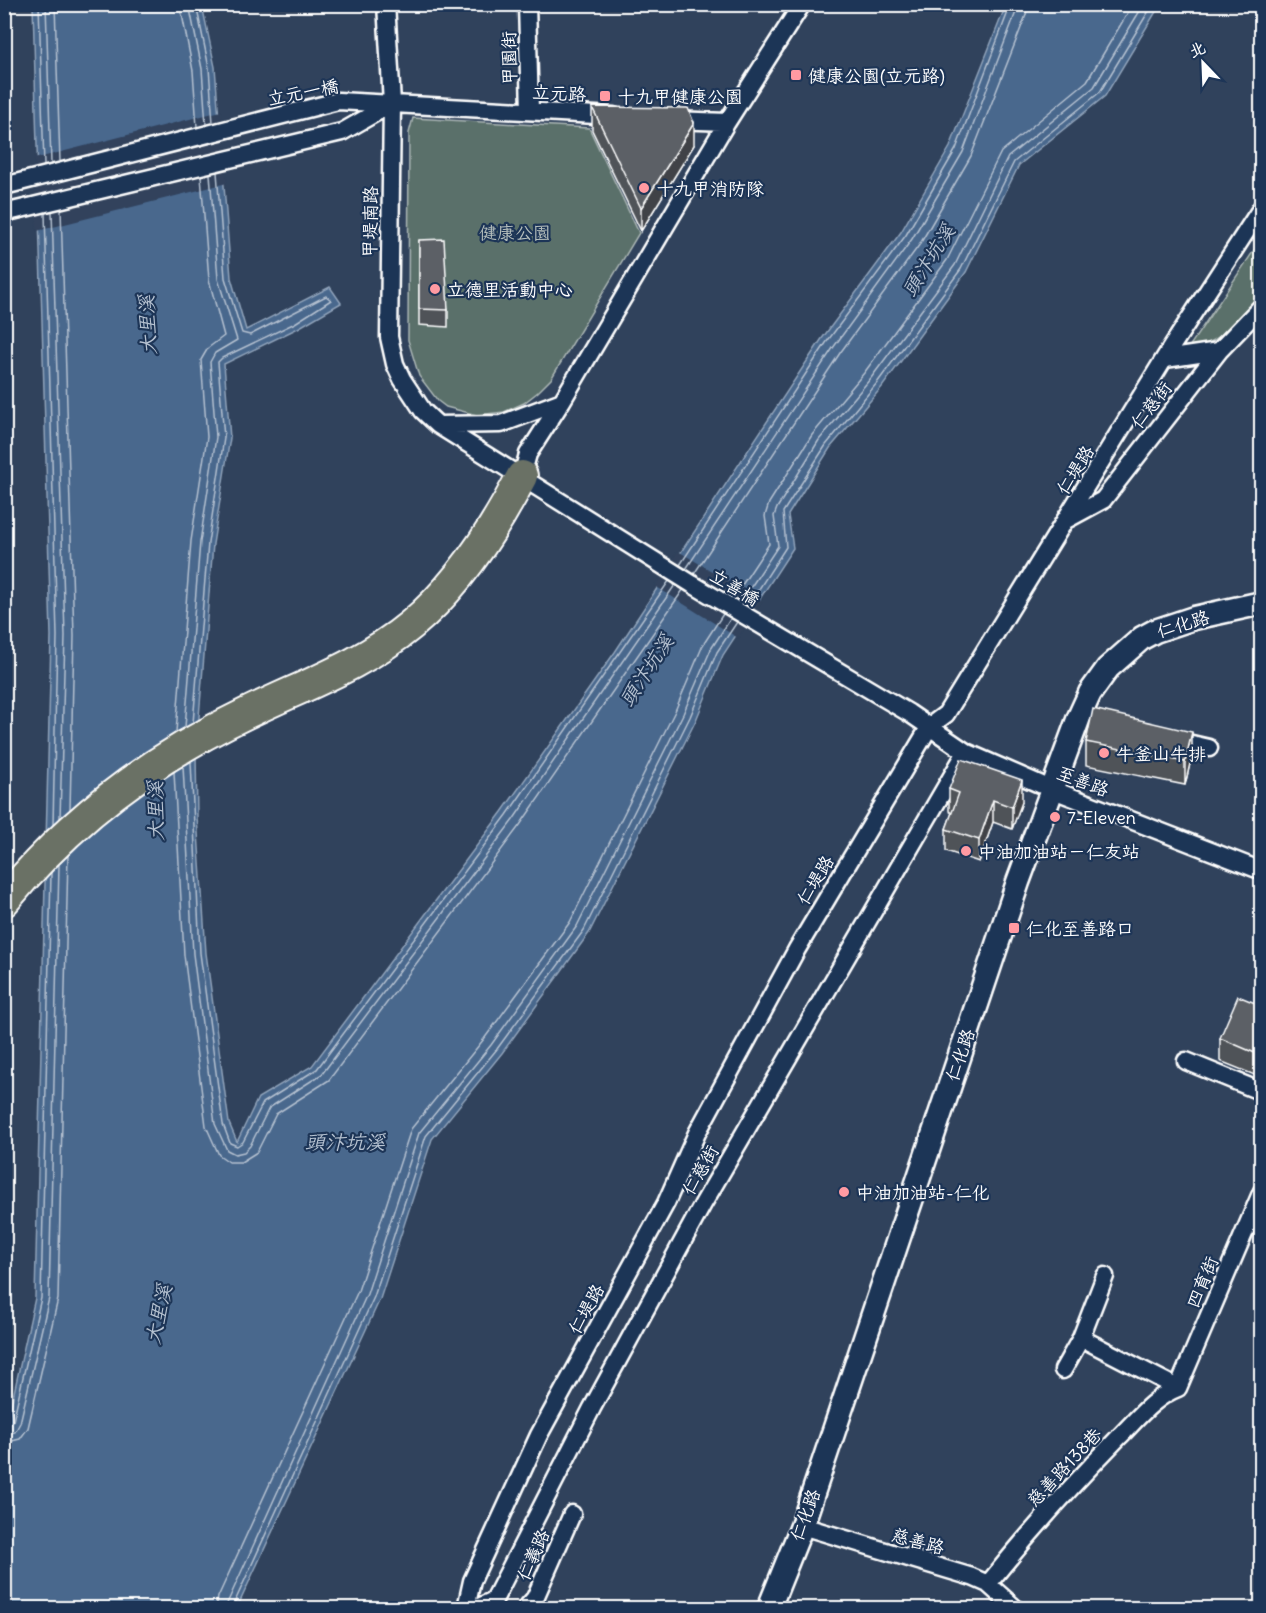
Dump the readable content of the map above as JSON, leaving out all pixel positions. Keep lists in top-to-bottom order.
{
  "streets": {
    "main road": ["仁化路"],
    "street": [
      "甲園街",
      "立元一橋",
      "立元路",
      "甲堤南路",
      "仁慈街",
      "仁堤路",
      "立善橋",
      "至善路",
      "四育街",
      "慈善路138巷",
      "慈善路",
      "仁義路"
    ]
  },
  "crossings": [
    ["甲園街", "立元路"],
    ["立元一橋", "立元路"],
    ["立元一橋", "甲堤南路"],
    ["立元路", "甲堤南路"],
    ["甲堤南路", "立善橋"],
    ["仁慈街", "仁堤路"],
    ["仁慈街", "至善路"],
    ["仁堤路", "立善橋"],
    ["仁堤路", "至善路"],
    ["立善橋", "至善路"],
    ["仁化路", "至善路"],
    ["仁化路", "慈善路"],
    ["四育街", "慈善路138巷"],
    ["慈善路138巷", "慈善路"]
  ],
  "water": ["頭汴坑溪", "大里溪"],
  "parks": ["健康公園"],
  "places": {
    "transit": ["健康公園(立元路)", "十九甲健康公園", "仁化至善路口"],
    "other": [
      "十九甲消防隊",
      "立德里活動中心",
      "牛釜山牛排",
      "7-Eleven",
      "中油加油站－仁友站",
      "中油加油站-仁化"
    ]
  },
  "north": "top left"
}
